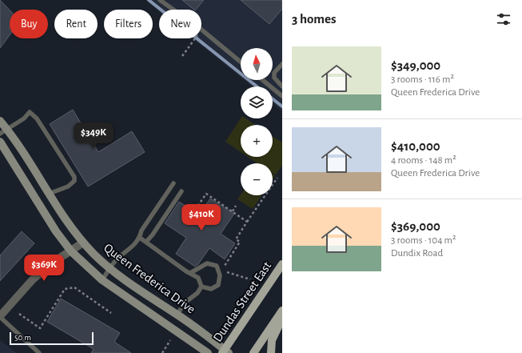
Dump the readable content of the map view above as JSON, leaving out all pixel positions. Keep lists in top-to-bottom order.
{
  "streets": {
    "main road": ["Dundas Street East"],
    "street": ["Queen Frederica Drive"]
  },
  "crossings": [
    ["Queen Frederica Drive", "Dundas Street East"]
  ],
  "scale_bar": "50 m",
  "north": "top",
  "page": {
    "heading": "3 homes",
    "chip": [
      "Buy",
      "Rent",
      "Filters",
      "New"
    ],
    "list": [
      {
        "name": "$349,000",
        "note": "3 rooms · 116 m² · Queen Frederica Drive"
      },
      {
        "name": "$410,000",
        "note": "4 rooms · 148 m² · Queen Frederica Drive"
      },
      {
        "name": "$369,000",
        "note": "3 rooms · 104 m² · Dundix Road"
      }
    ],
    "map_buttons": ["+", "−"],
    "price": ["$349K", "$410K", "$369K"],
    "scale": "50 m"
  }
}
